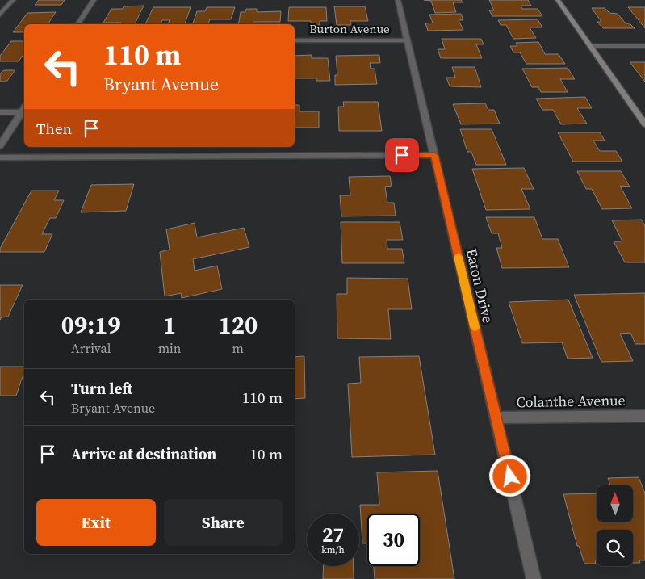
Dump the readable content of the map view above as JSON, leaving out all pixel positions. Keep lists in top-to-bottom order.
{
  "streets": {
    "street": ["Burton Avenue", "Eaton Drive", "Colanthe Avenue"]
  },
  "crossings": [
    ["Burton Avenue", "Eaton Drive"],
    ["Eaton Drive", "Colanthe Avenue"]
  ],
  "north": "top",
  "page": {
    "turn": ["110 m", "Bryant Avenue"],
    "then": "Then",
    "eta": [
      "09:19",
      "Arrival",
      "1",
      "min",
      "120",
      "m"
    ],
    "list": [
      {
        "name": "Turn left",
        "note": "Bryant Avenue",
        "value": "110 m"
      },
      {
        "name": "Arrive at destination",
        "value": "10 m"
      }
    ],
    "buttons": ["Exit", "Share"],
    "speed": "27 km/h",
    "limit": "30"
  }
}
